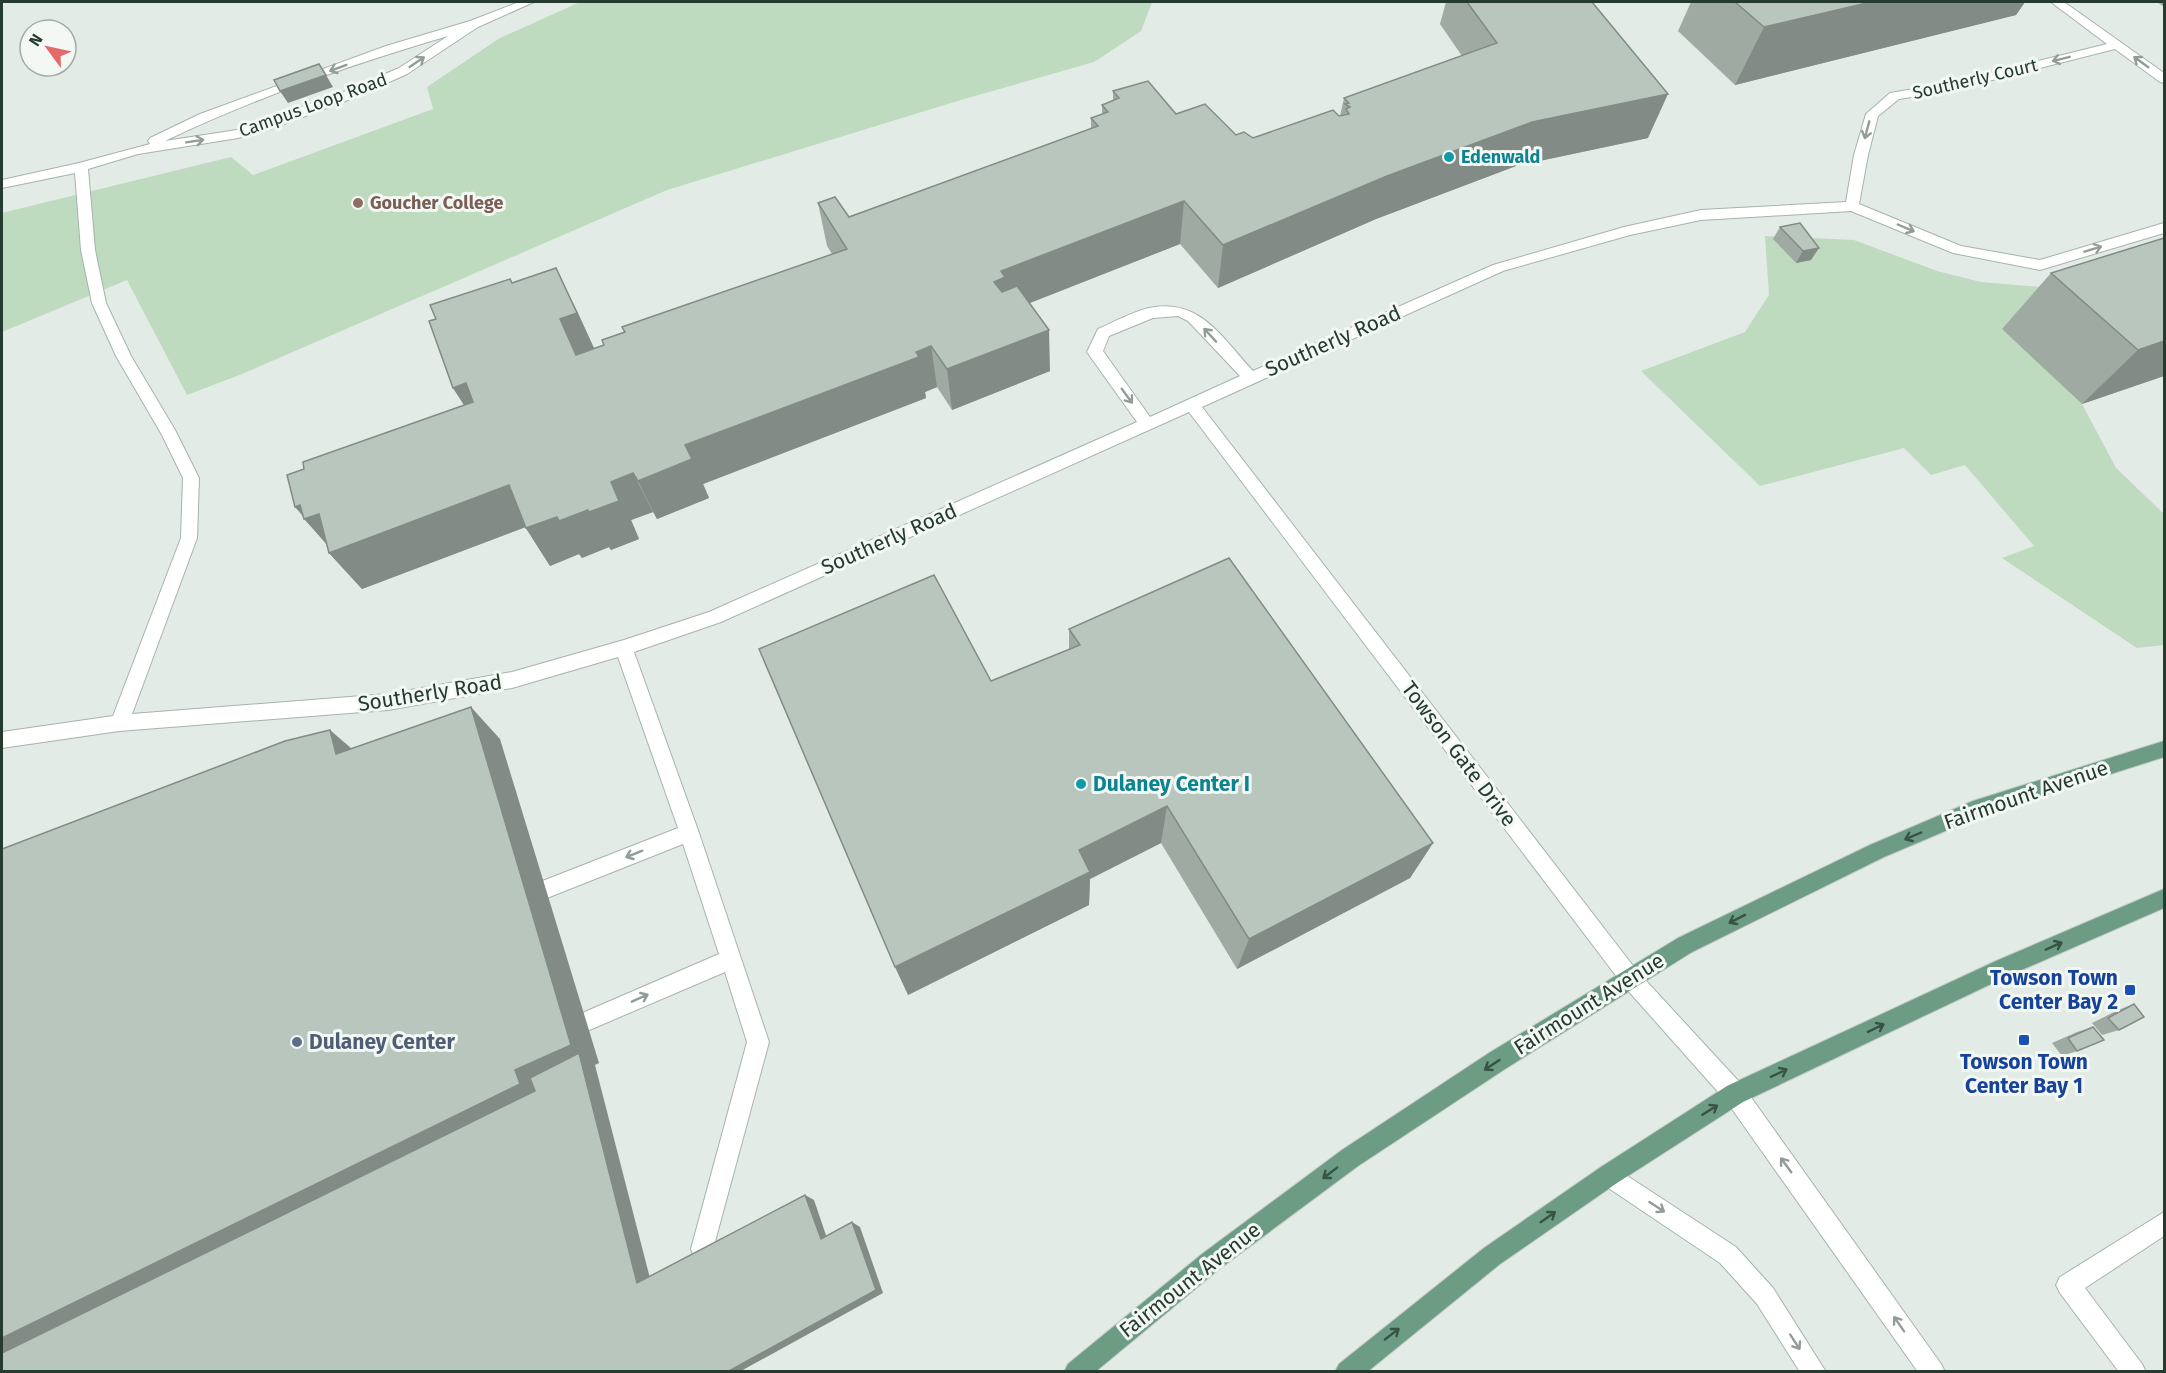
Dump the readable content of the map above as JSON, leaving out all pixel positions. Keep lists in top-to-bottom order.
{
  "streets": {
    "main road": ["Fairmount Avenue"],
    "street": [
      "Southerly Court",
      "Campus Loop Road",
      "Southerly Road",
      "Towson Gate Drive"
    ]
  },
  "crossings": [
    ["Southerly Court", "Southerly Road"],
    ["Southerly Road", "Towson Gate Drive"],
    ["Towson Gate Drive", "Fairmount Avenue"]
  ],
  "one_way": ["Southerly Court"],
  "places": {
    "other": [
      "Edenwald",
      "Goucher College",
      "Dulaney Center I",
      "Dulaney Center"
    ],
    "transit": ["Towson Town Center Bay 2", "Towson Town Center Bay 1"]
  },
  "north": "top left"
}
